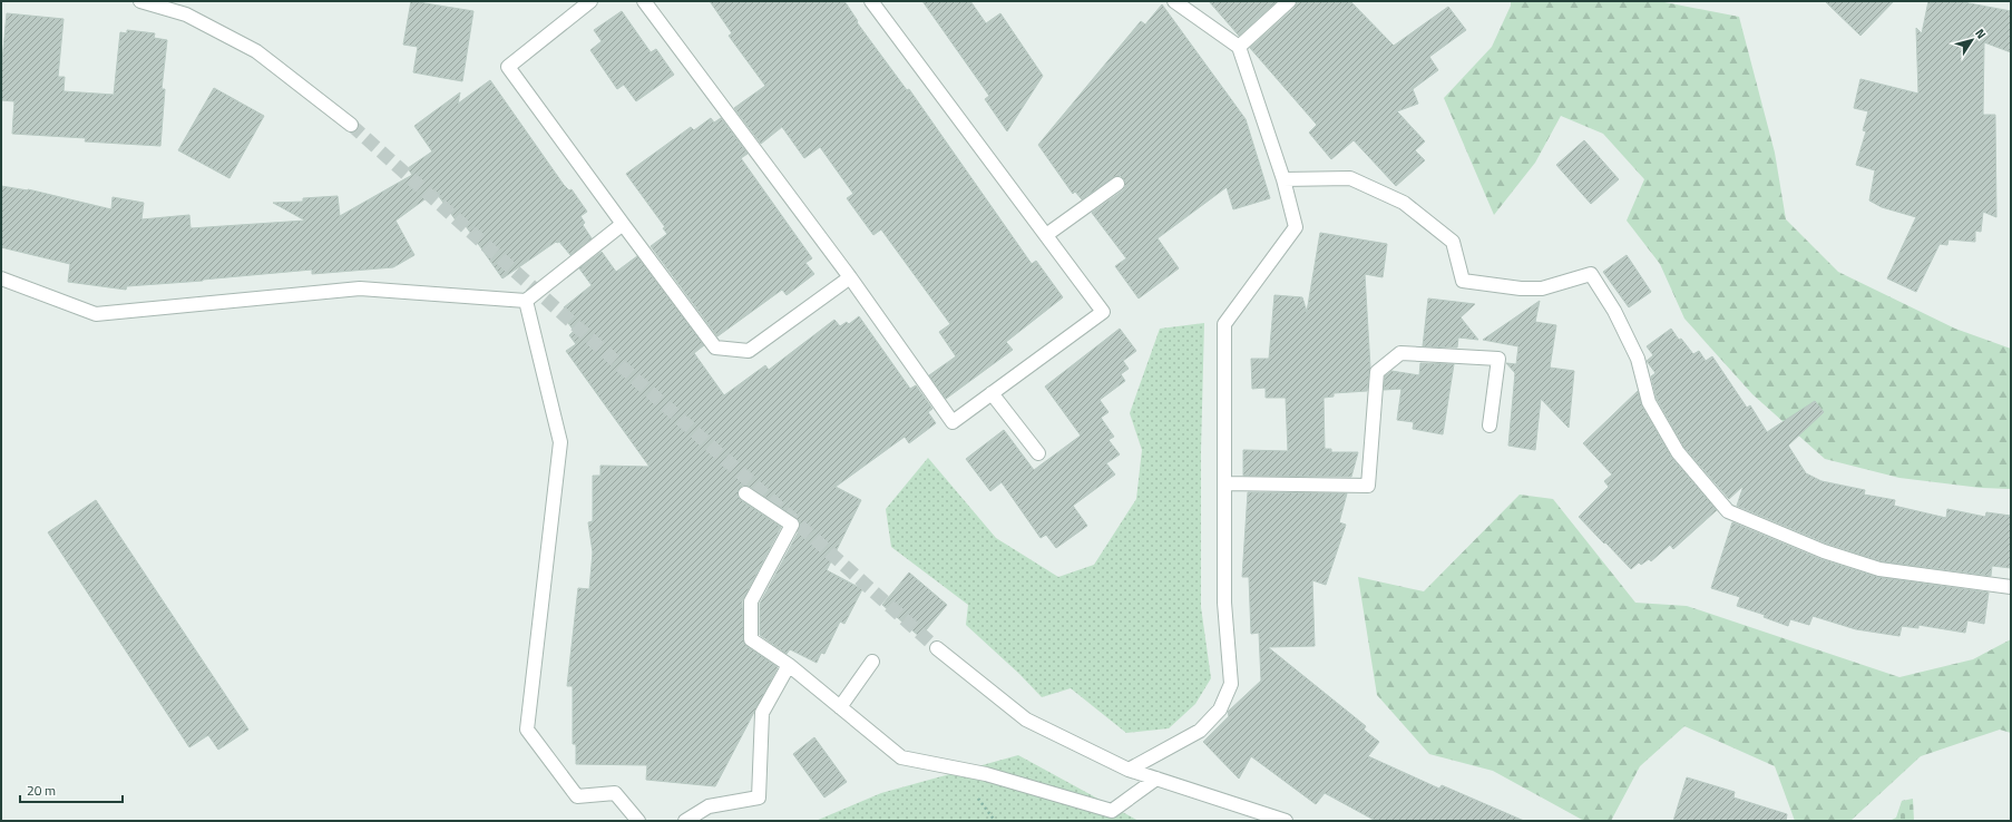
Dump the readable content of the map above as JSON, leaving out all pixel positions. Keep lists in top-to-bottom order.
{
  "scale_bar": "20 m",
  "north": "top right"
}
